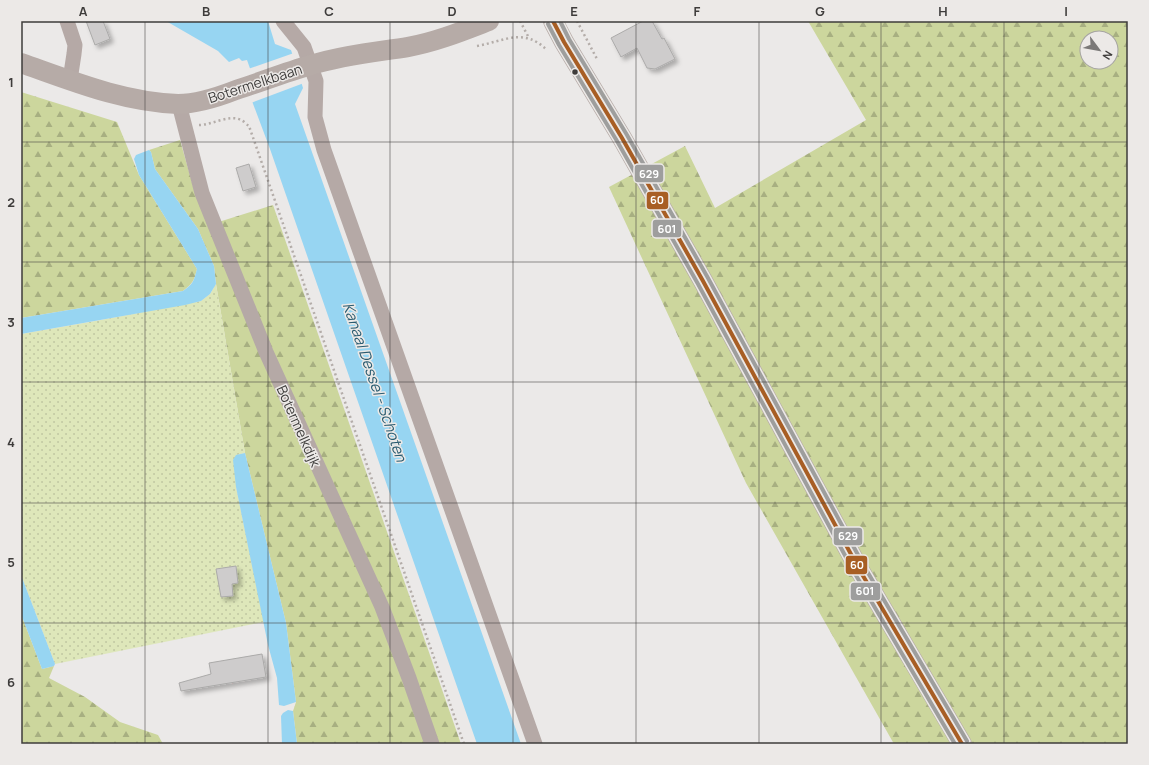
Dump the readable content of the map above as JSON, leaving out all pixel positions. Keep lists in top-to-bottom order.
{
  "streets": {
    "main road": ["Botermelkbaan"],
    "street": ["Botermelkdijk"]
  },
  "crossings": [
    ["Botermelkbaan", "Botermelkdijk"]
  ],
  "water": ["Kanaal Dessel - Schoten"],
  "lines": ["transit line 60", "transit line 629", "transit line 601"],
  "north": "bottom right",
  "grid": {
    "columns": [
      "A",
      "B",
      "C",
      "D",
      "E",
      "F",
      "G",
      "H",
      "I"
    ],
    "rows": [
      "1",
      "2",
      "3",
      "4",
      "5",
      "6"
    ]
  }
}
